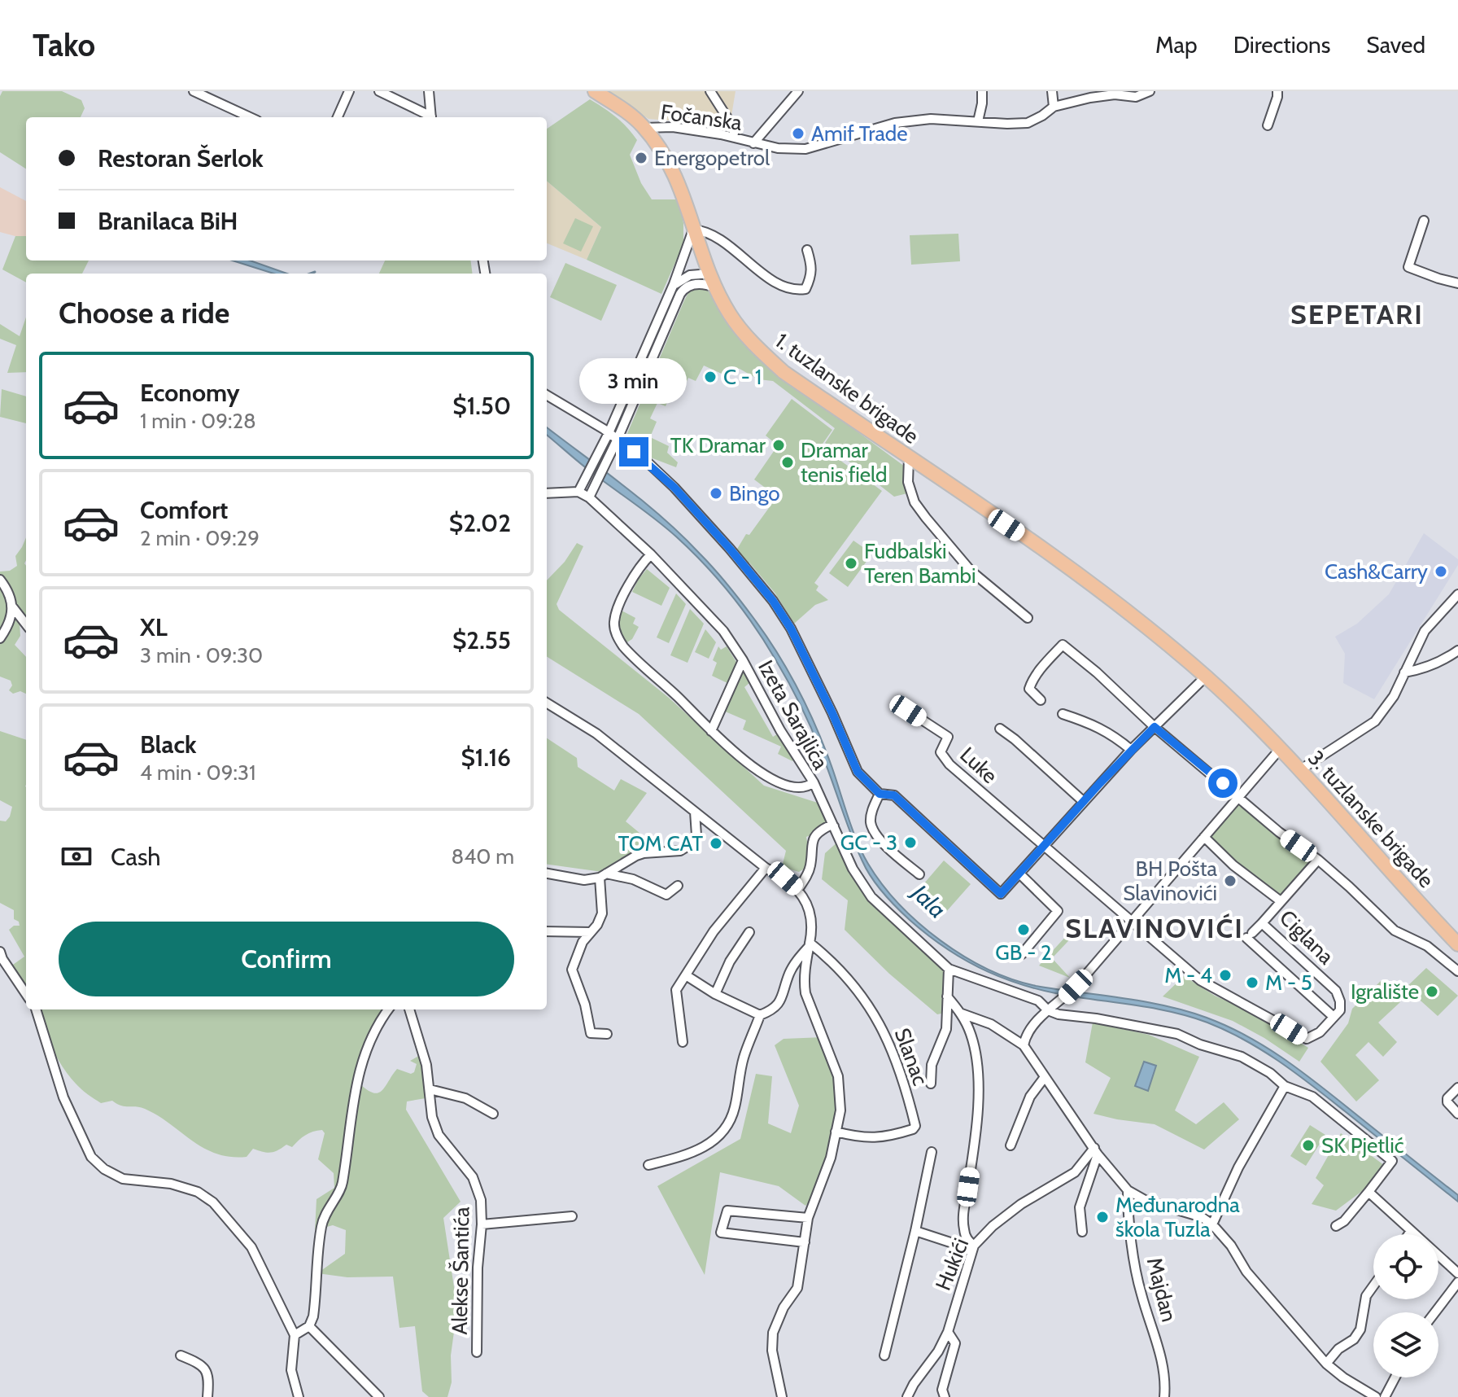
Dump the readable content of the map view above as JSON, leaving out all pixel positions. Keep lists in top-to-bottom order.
{
  "streets": {
    "main road": ["1. tuzlanske brigade", "3. tuzlanske brigade"],
    "street": [
      "Fočanska",
      "Izeta Sarajlića",
      "Luke",
      "Ciglana",
      "Slanac",
      "Hukići",
      "Alekse Šantića",
      "Majdan"
    ]
  },
  "crossings": [
    ["Fočanska", "1. tuzlanske brigade"],
    ["1. tuzlanske brigade", "3. tuzlanske brigade"]
  ],
  "districts": ["SEPETARI", "SLAVINOVIĆI"],
  "water": ["Jala"],
  "places": [
    "Amif Trade",
    "Energopetrol",
    "C - 1",
    "TK Dramar",
    "Dramar tenis field",
    "Bingo",
    "Fudbalski Teren Bambi",
    "Cash&Carry",
    "GC - 3",
    "TOM CAT",
    "BH Pošta Slavinovići",
    "GB - 2",
    "M - 4",
    "M - 5",
    "Igralište",
    "SK Pjetlić",
    "Međunarodna škola Tuzla"
  ],
  "page": {
    "header": "Tako",
    "nav": ["Map", "Directions", "Saved"],
    "banner": ["Restoran Šerlok", "Branilaca BiH"],
    "heading": "Choose a ride",
    "list": [
      {
        "name": "Economy",
        "note": "1 min · 09:28",
        "value": "$1.50"
      },
      {
        "name": "Comfort",
        "note": "2 min · 09:29",
        "value": "$2.02"
      },
      {
        "name": "XL",
        "note": "3 min · 09:30",
        "value": "$2.55"
      },
      {
        "name": "Black",
        "note": "4 min · 09:31",
        "value": "$1.16"
      }
    ],
    "bubble": "3 min",
    "pay": ["Cash", "840 m"],
    "buttons": "Confirm"
  }
}
